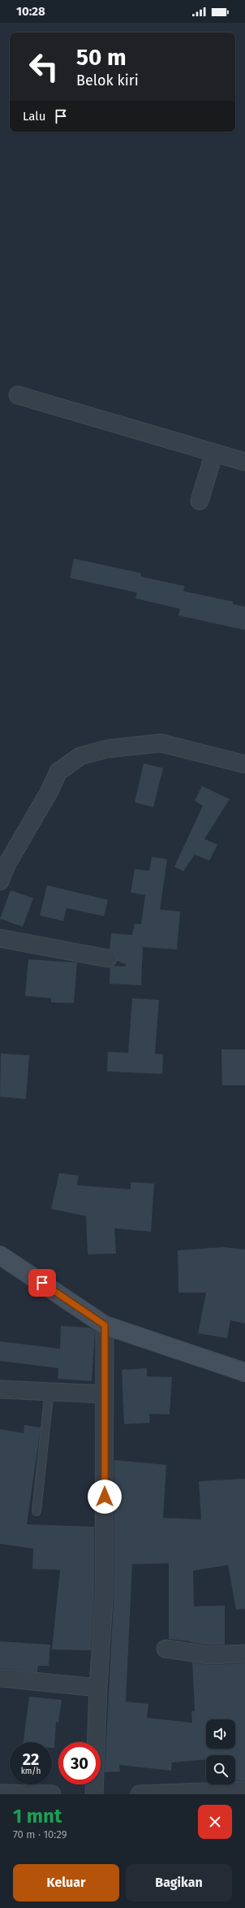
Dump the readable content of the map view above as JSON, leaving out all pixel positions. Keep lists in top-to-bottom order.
{
  "page": {
    "status": "10:28",
    "turn": ["50 m", "Belok kiri"],
    "then": "Lalu",
    "speed": "22 km/h",
    "limit": "30",
    "heading": ["1 mnt", "70 m · 10:29"],
    "buttons": ["Keluar", "Bagikan"]
  }
}
